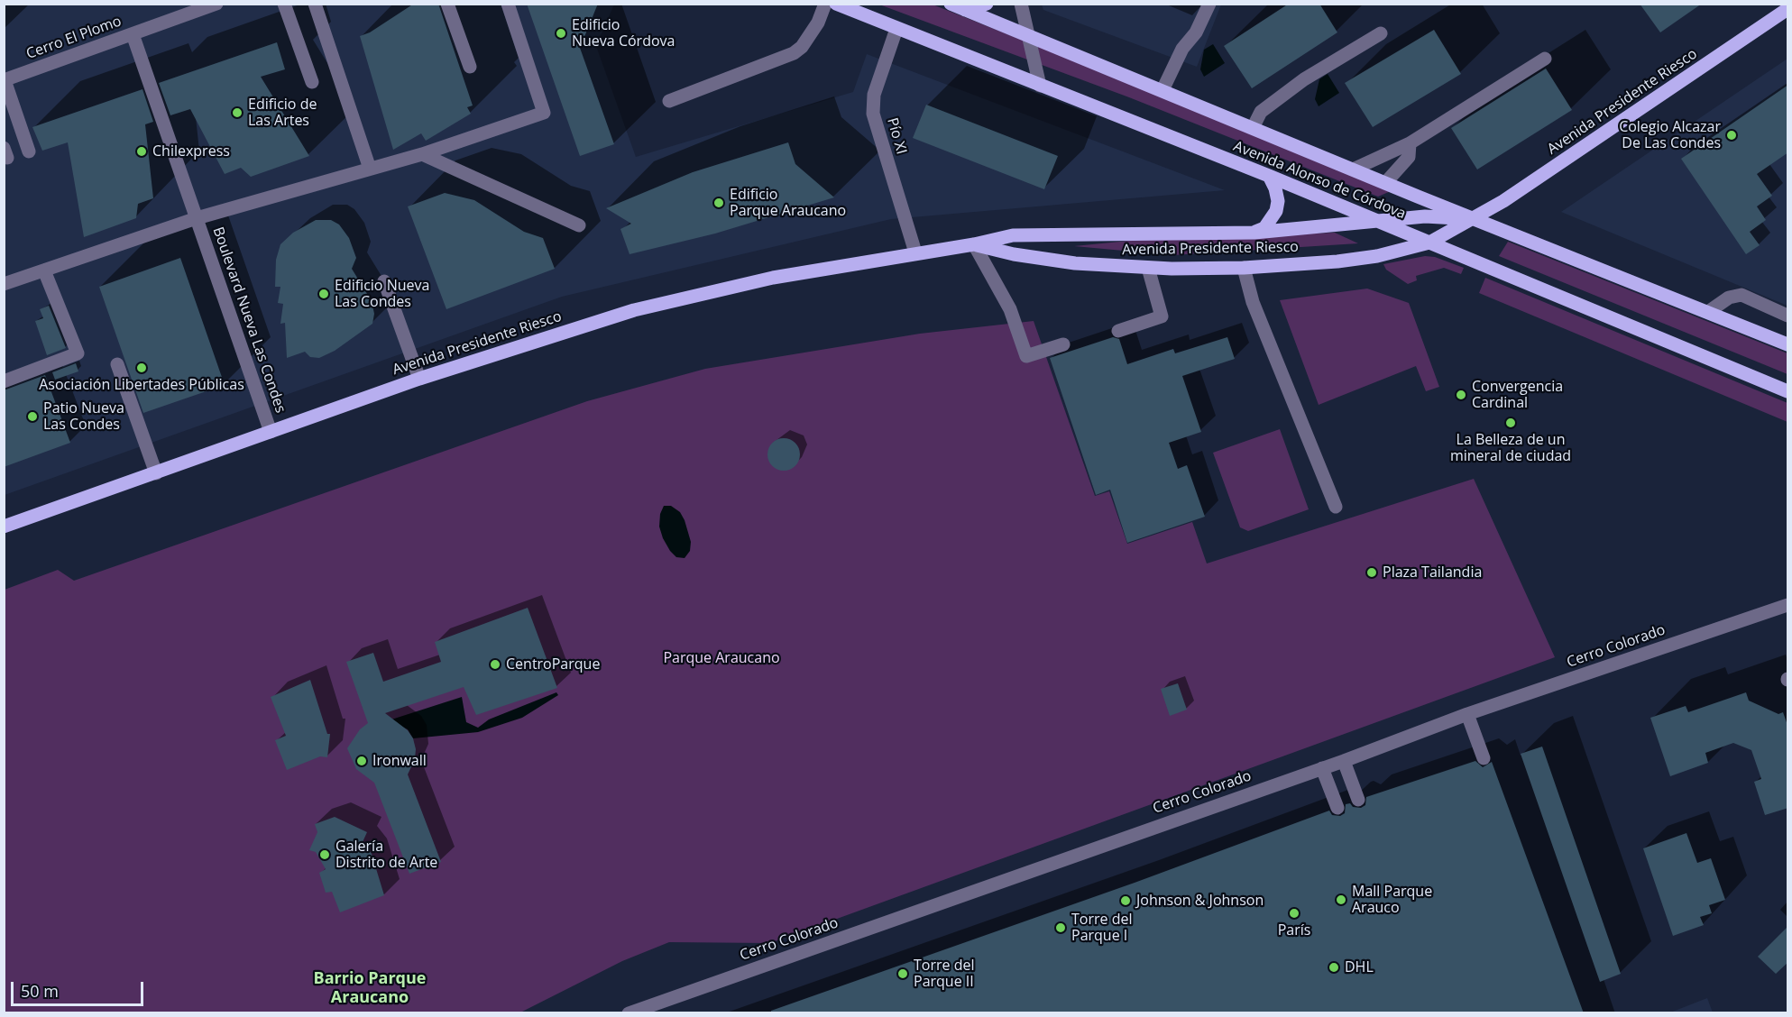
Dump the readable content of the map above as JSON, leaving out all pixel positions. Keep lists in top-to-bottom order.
{
  "streets": {
    "main road": ["Avenida Presidente Riesco", "Avenida Alonso de Córdova"],
    "street": [
      "Cerro El Plomo",
      "Pío XI",
      "Boulevard Nueva Las Condes",
      "Cerro Colorado"
    ]
  },
  "crossings": [
    ["Cerro El Plomo", "Boulevard Nueva Las Condes"],
    ["Avenida Presidente Riesco", "Pío XI"],
    ["Avenida Presidente Riesco", "Avenida Alonso de Córdova"],
    ["Avenida Presidente Riesco", "Boulevard Nueva Las Condes"],
    ["Pío XI", "Avenida Alonso de Córdova"]
  ],
  "districts": ["Barrio Parque Araucano"],
  "parks": ["Parque Araucano"],
  "places": [
    "Edificio Nueva Córdova",
    "Edificio de Las Artes",
    "Colegio Alcazar De Las Condes",
    "Chilexpress",
    "Edificio Parque Araucano",
    "Edificio Nueva Las Condes",
    "Asociación Libertades Públicas",
    "Convergencia Cardinal",
    "Patio Nueva Las Condes",
    "La Belleza de un mineral de ciudad",
    "Plaza Tailandia",
    "CentroParque",
    "Ironwall",
    "Galería Distrito de Arte",
    "Mall Parque Arauco",
    "Johnson & Johnson",
    "París",
    "Torre del Parque I",
    "DHL",
    "Torre del Parque II"
  ],
  "scale_bar": "50 m"
}
